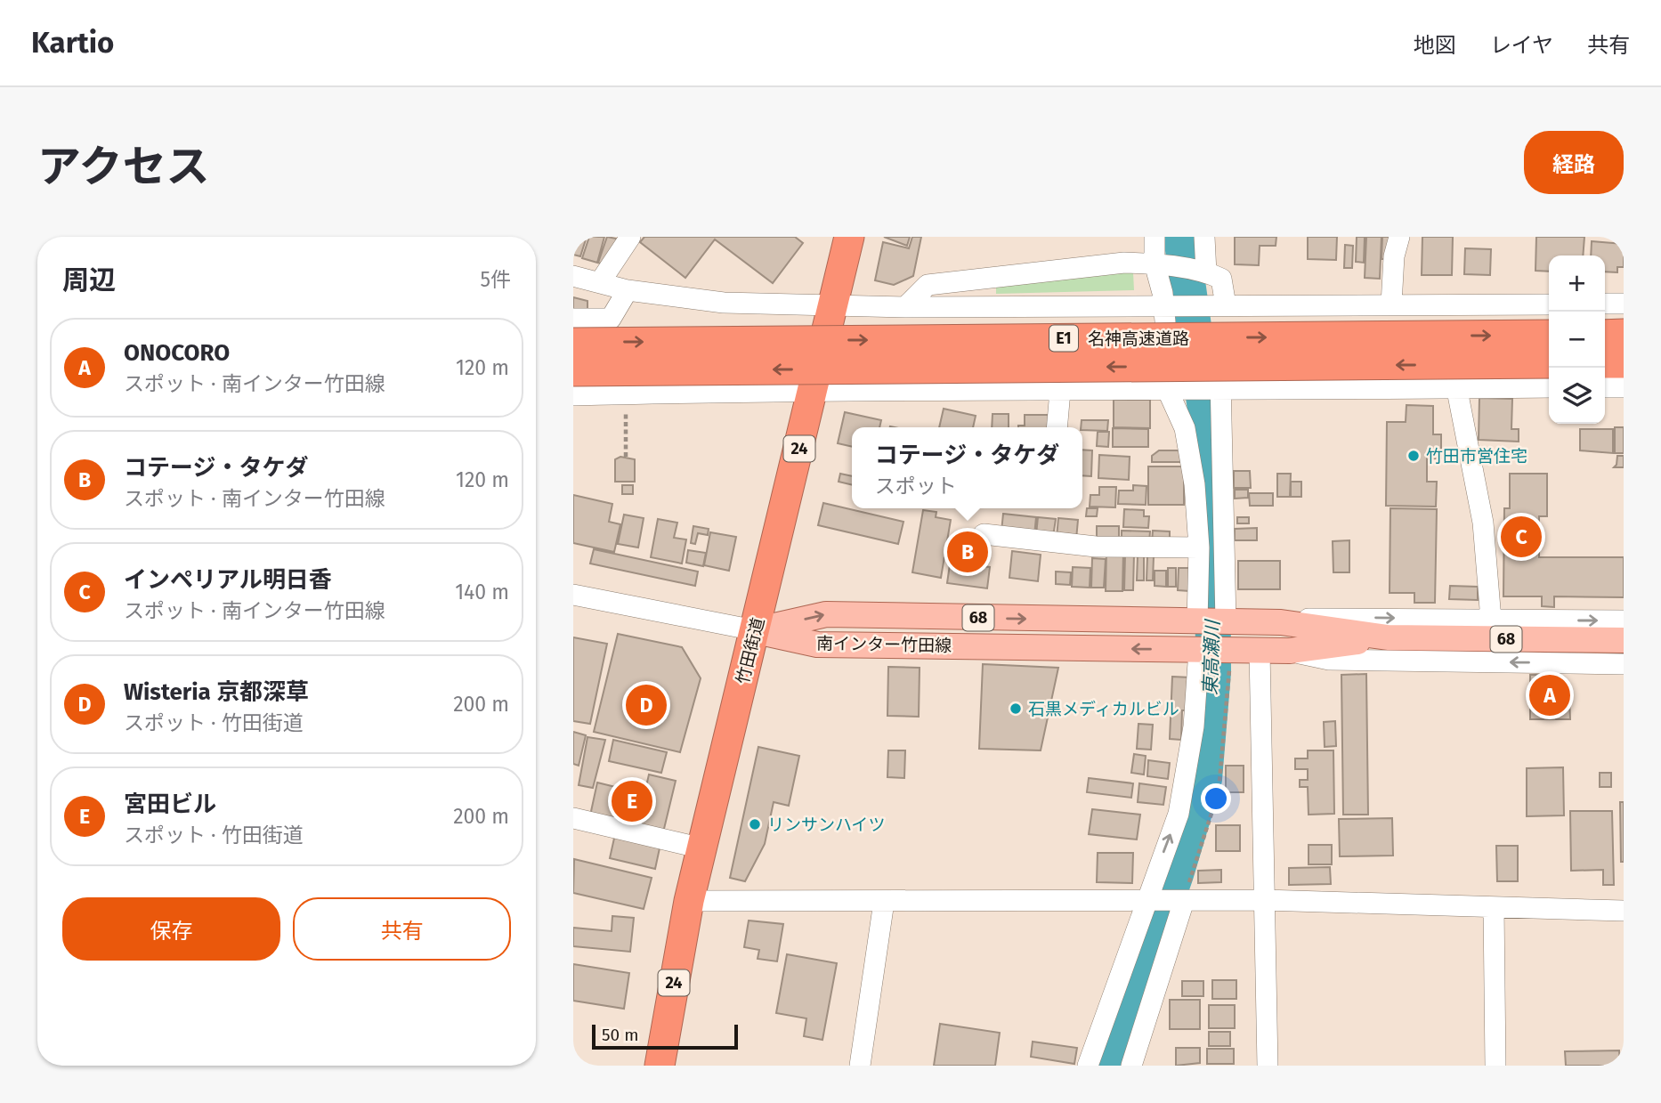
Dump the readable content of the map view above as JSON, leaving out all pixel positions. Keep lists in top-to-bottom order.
{
  "streets": {
    "highway": [
      "E1",
      "名神高速道路",
      "24",
      "竹田街道"
    ],
    "main road": ["68", "南インター竹田線"]
  },
  "crossings": [
    ["南インター竹田線", "竹田街道"]
  ],
  "water": ["東高瀬川"],
  "places": ["竹田市営住宅", "石黒メディカルビル", "リンサンハイツ"],
  "scale_bar": "50 m",
  "page": {
    "header": "Kartio",
    "nav": ["地図", "レイヤ", "共有"],
    "title": "アクセス",
    "buttons": [
      "経路",
      ["保存", "共有"]
    ],
    "heading": ["周辺", "5件"],
    "map_buttons": ["+", "−"],
    "list": [
      {
        "mark": "A",
        "name": "ONOCORO",
        "note": "スポット · 南インター竹田線",
        "value": "120 m"
      },
      {
        "mark": "B",
        "name": "コテージ・タケダ",
        "note": "スポット · 南インター竹田線",
        "value": "120 m"
      },
      {
        "mark": "C",
        "name": "インペリアル明日香",
        "note": "スポット · 南インター竹田線",
        "value": "140 m"
      },
      {
        "mark": "D",
        "name": "Wisteria 京都深草",
        "note": "スポット · 竹田街道",
        "value": "200 m"
      },
      {
        "mark": "E",
        "name": "宮田ビル",
        "note": "スポット · 竹田街道",
        "value": "200 m"
      }
    ],
    "popup": ["コテージ・タケダ", "スポット"],
    "pins": [
      "C",
      "B",
      "A",
      "D",
      "E"
    ],
    "scale": "50 m"
  }
}
